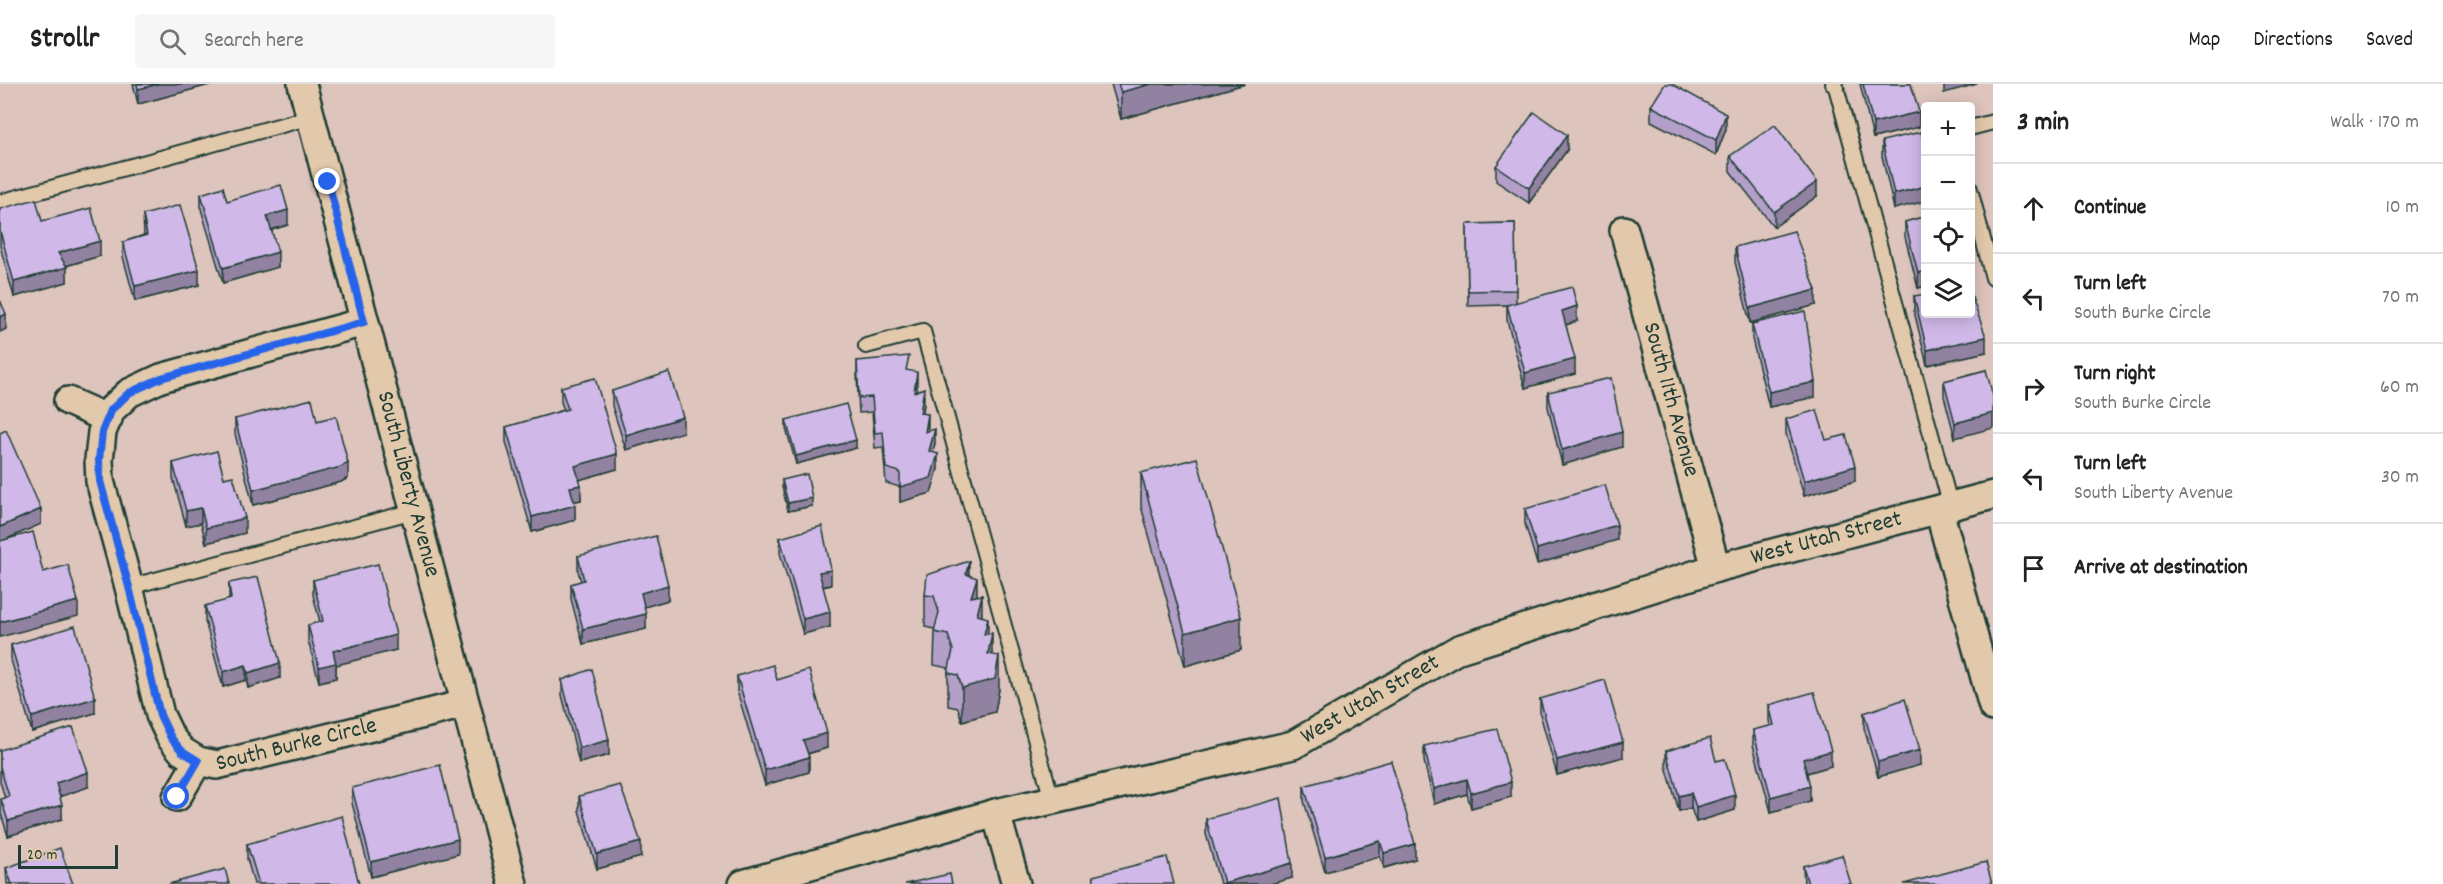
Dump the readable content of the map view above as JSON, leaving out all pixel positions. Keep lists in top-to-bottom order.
{
  "streets": {
    "street": [
      "South 11th Avenue",
      "South Liberty Avenue",
      "West Utah Street",
      "South Burke Circle"
    ]
  },
  "crossings": [
    ["South 11th Avenue", "West Utah Street"],
    ["South Liberty Avenue", "South Burke Circle"]
  ],
  "scale_bar": "20 m",
  "page": {
    "header": "Strollr",
    "search": "Search here",
    "nav": ["Map", "Directions", "Saved"],
    "heading": ["3 min", "Walk · 170 m"],
    "map_buttons": ["+", "−"],
    "list": [
      ["Continue", "10 m"],
      ["Turn left", "South Burke Circle", "70 m"],
      ["Turn right", "South Burke Circle", "60 m"],
      ["Turn left", "South Liberty Avenue", "30 m"],
      "Arrive at destination"
    ],
    "scale": "20 m"
  }
}
